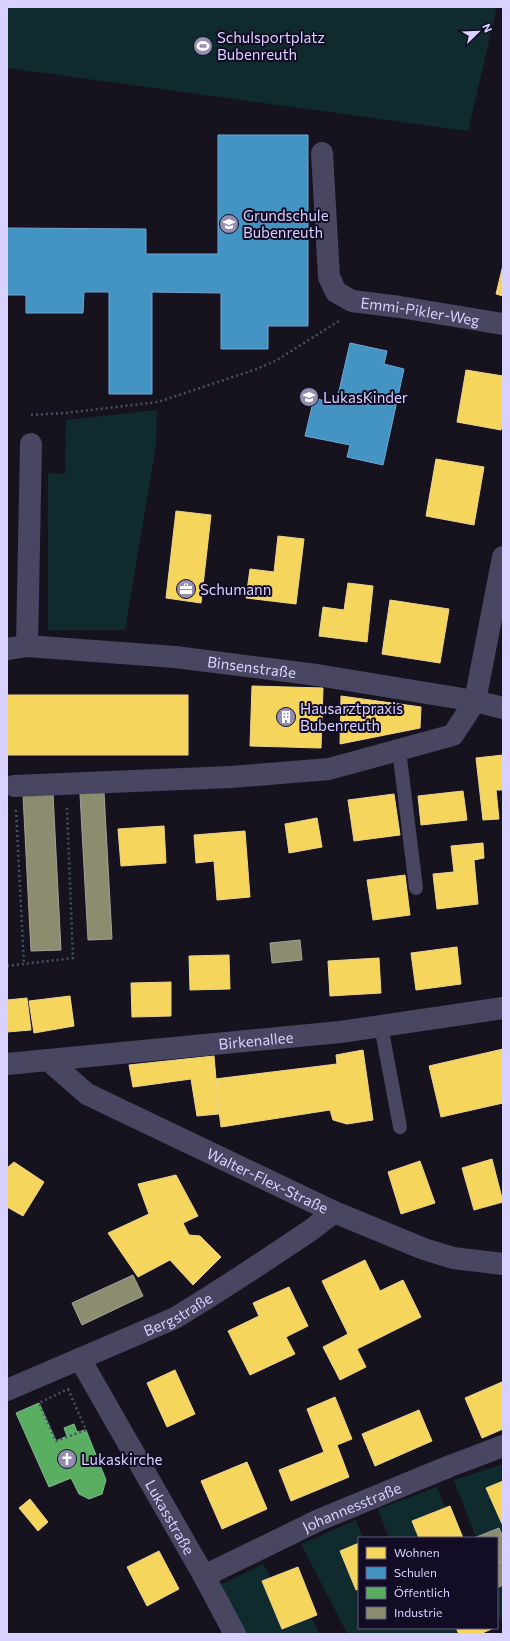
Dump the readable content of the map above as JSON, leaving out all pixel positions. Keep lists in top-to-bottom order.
{
  "streets": {
    "street": [
      "Emmi-Pikler-Weg",
      "Binsenstraße",
      "Birkenallee",
      "Walter-Flex-Straße",
      "Bergstraße",
      "Johannesstraße",
      "Lukasstraße"
    ]
  },
  "crossings": [
    ["Birkenallee", "Walter-Flex-Straße"],
    ["Walter-Flex-Straße", "Bergstraße"],
    ["Bergstraße", "Lukasstraße"],
    ["Johannesstraße", "Lukasstraße"]
  ],
  "places": {
    "sports": ["Schulsportplatz Bubenreuth"],
    "school or university": ["Grundschule Bubenreuth", "LukasKinder"],
    "office": ["Schumann"],
    "building": ["Hausarztpraxis Bubenreuth"],
    "church": ["Lukaskirche"]
  },
  "legend": [
    "Wohnen",
    "Schulen",
    "Öffentlich",
    "Industrie"
  ],
  "north": "top right"
}
